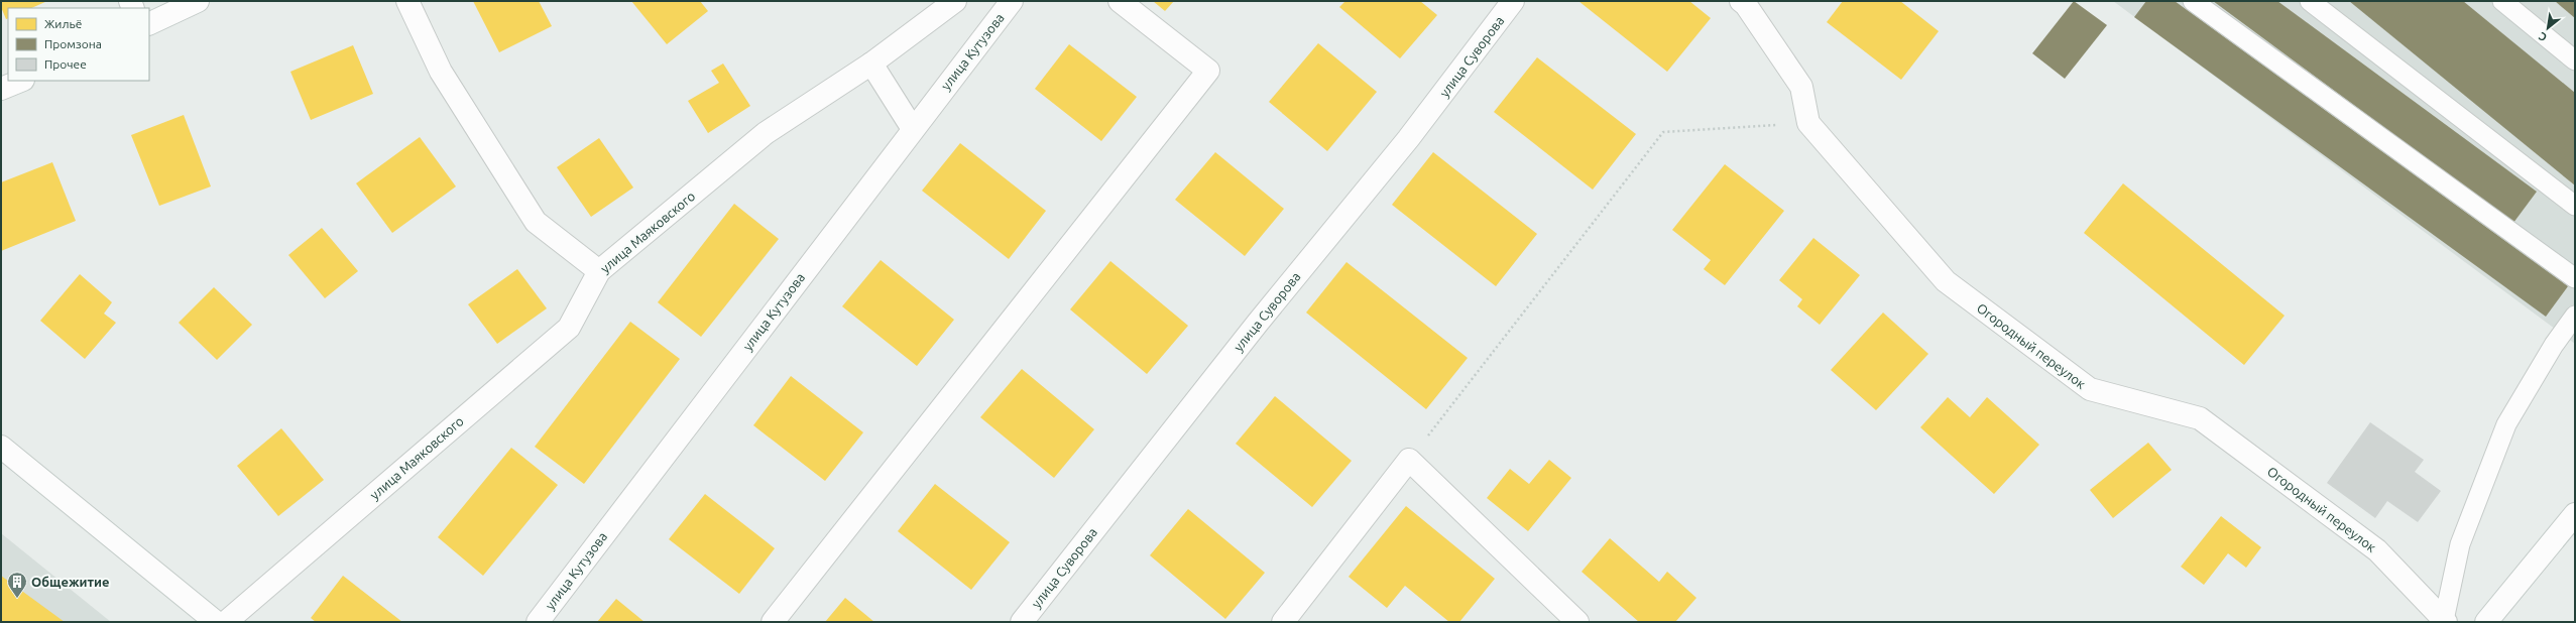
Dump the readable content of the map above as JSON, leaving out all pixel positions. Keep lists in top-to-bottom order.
{
  "streets": {
    "street": [
      "улица Кутузова",
      "улица Суворова",
      "улица Маяковского",
      "Огородный переулок"
    ]
  },
  "places": {
    "building": ["Общежитие"]
  },
  "legend": ["Жильё", "Промзона", "Прочее"],
  "north": "bottom left"
}
